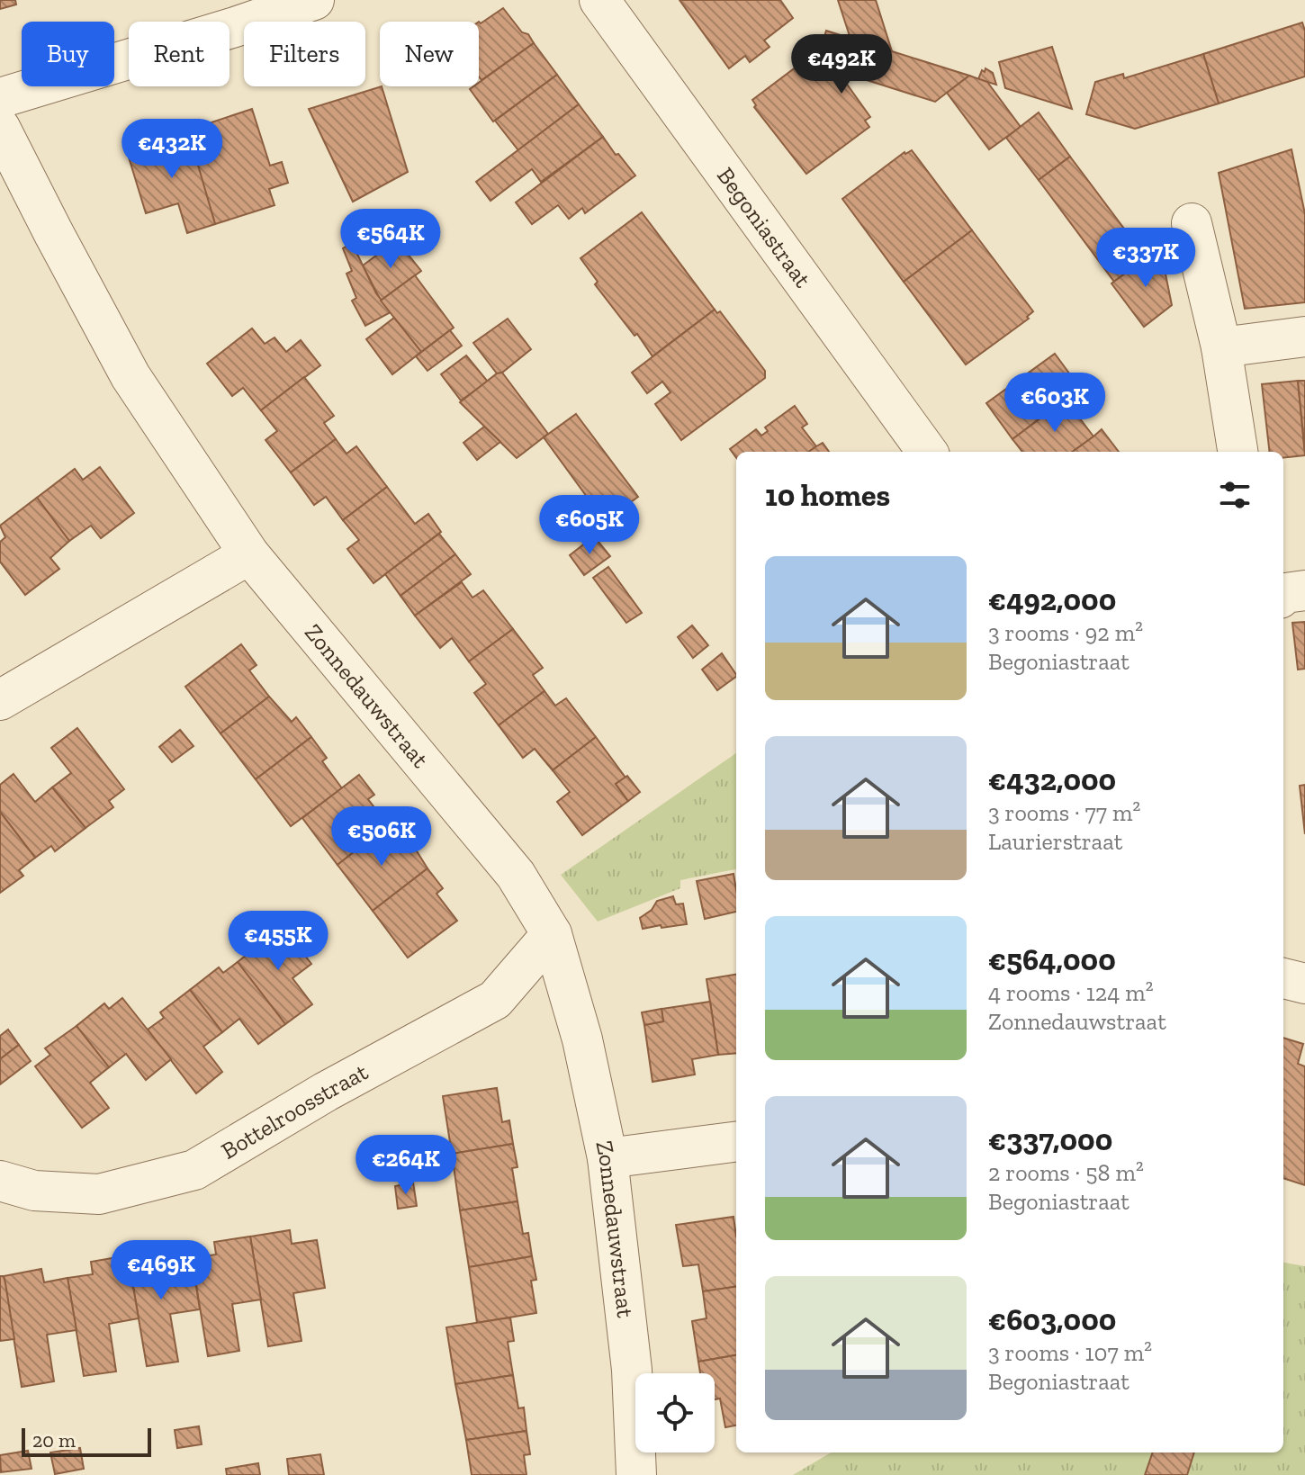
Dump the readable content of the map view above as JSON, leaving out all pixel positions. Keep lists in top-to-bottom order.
{
  "streets": {
    "street": ["Begoniastraat", "Zonnedauwstraat", "Bottelroosstraat"]
  },
  "crossings": [
    ["Zonnedauwstraat", "Bottelroosstraat"]
  ],
  "scale_bar": "20 m",
  "page": {
    "chip": [
      "Buy",
      "Rent",
      "Filters",
      "New"
    ],
    "price": [
      "€492K",
      "€432K",
      "€564K",
      "€337K",
      "€603K",
      "€605K",
      "€506K",
      "€455K",
      "€264K",
      "€469K"
    ],
    "heading": "10 homes",
    "list": [
      {
        "name": "€492,000",
        "note": "3 rooms · 92 m² · Begoniastraat"
      },
      {
        "name": "€432,000",
        "note": "3 rooms · 77 m² · Laurierstraat"
      },
      {
        "name": "€564,000",
        "note": "4 rooms · 124 m² · Zonnedauwstraat"
      },
      {
        "name": "€337,000",
        "note": "2 rooms · 58 m² · Begoniastraat"
      },
      {
        "name": "€603,000",
        "note": "3 rooms · 107 m² · Begoniastraat"
      }
    ],
    "scale": "20 m"
  }
}
